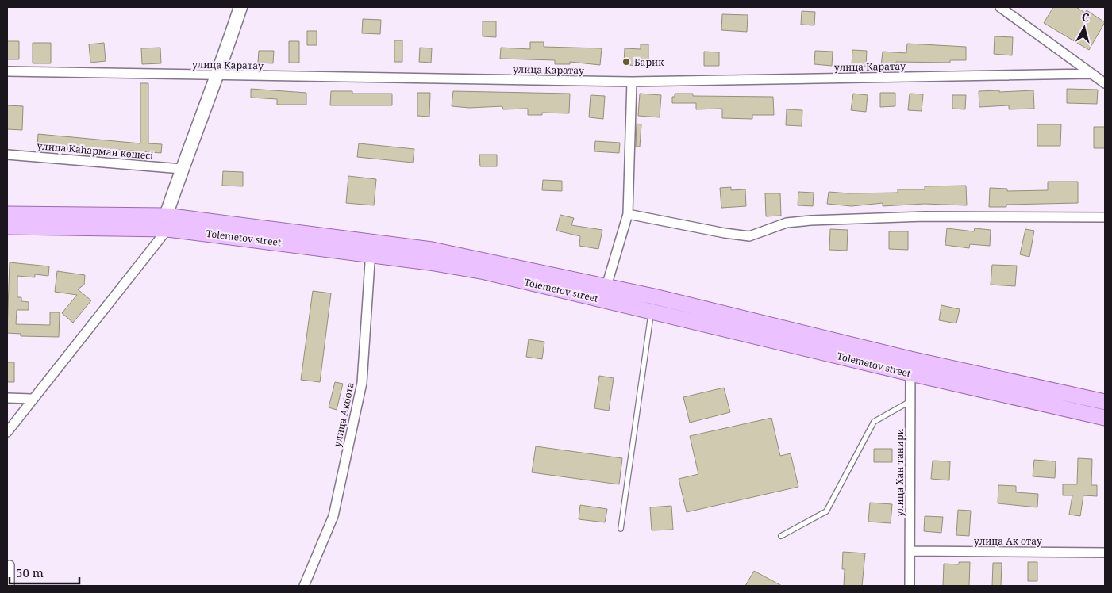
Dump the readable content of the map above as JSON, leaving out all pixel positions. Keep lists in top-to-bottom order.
{
  "streets": {
    "main road": ["Tolemetov street"],
    "street": [
      "улица Каратау",
      "улица Каһарман көшесі",
      "улица Акбота",
      "улица Хан танири",
      "улица Ак отау"
    ]
  },
  "crossings": [
    ["Tolemetov street", "улица Акбота"],
    ["Tolemetov street", "улица Хан танири"],
    ["улица Хан танири", "улица Ак отау"]
  ],
  "places": ["Барик"],
  "scale_bar": "50 m",
  "north": "top"
}
